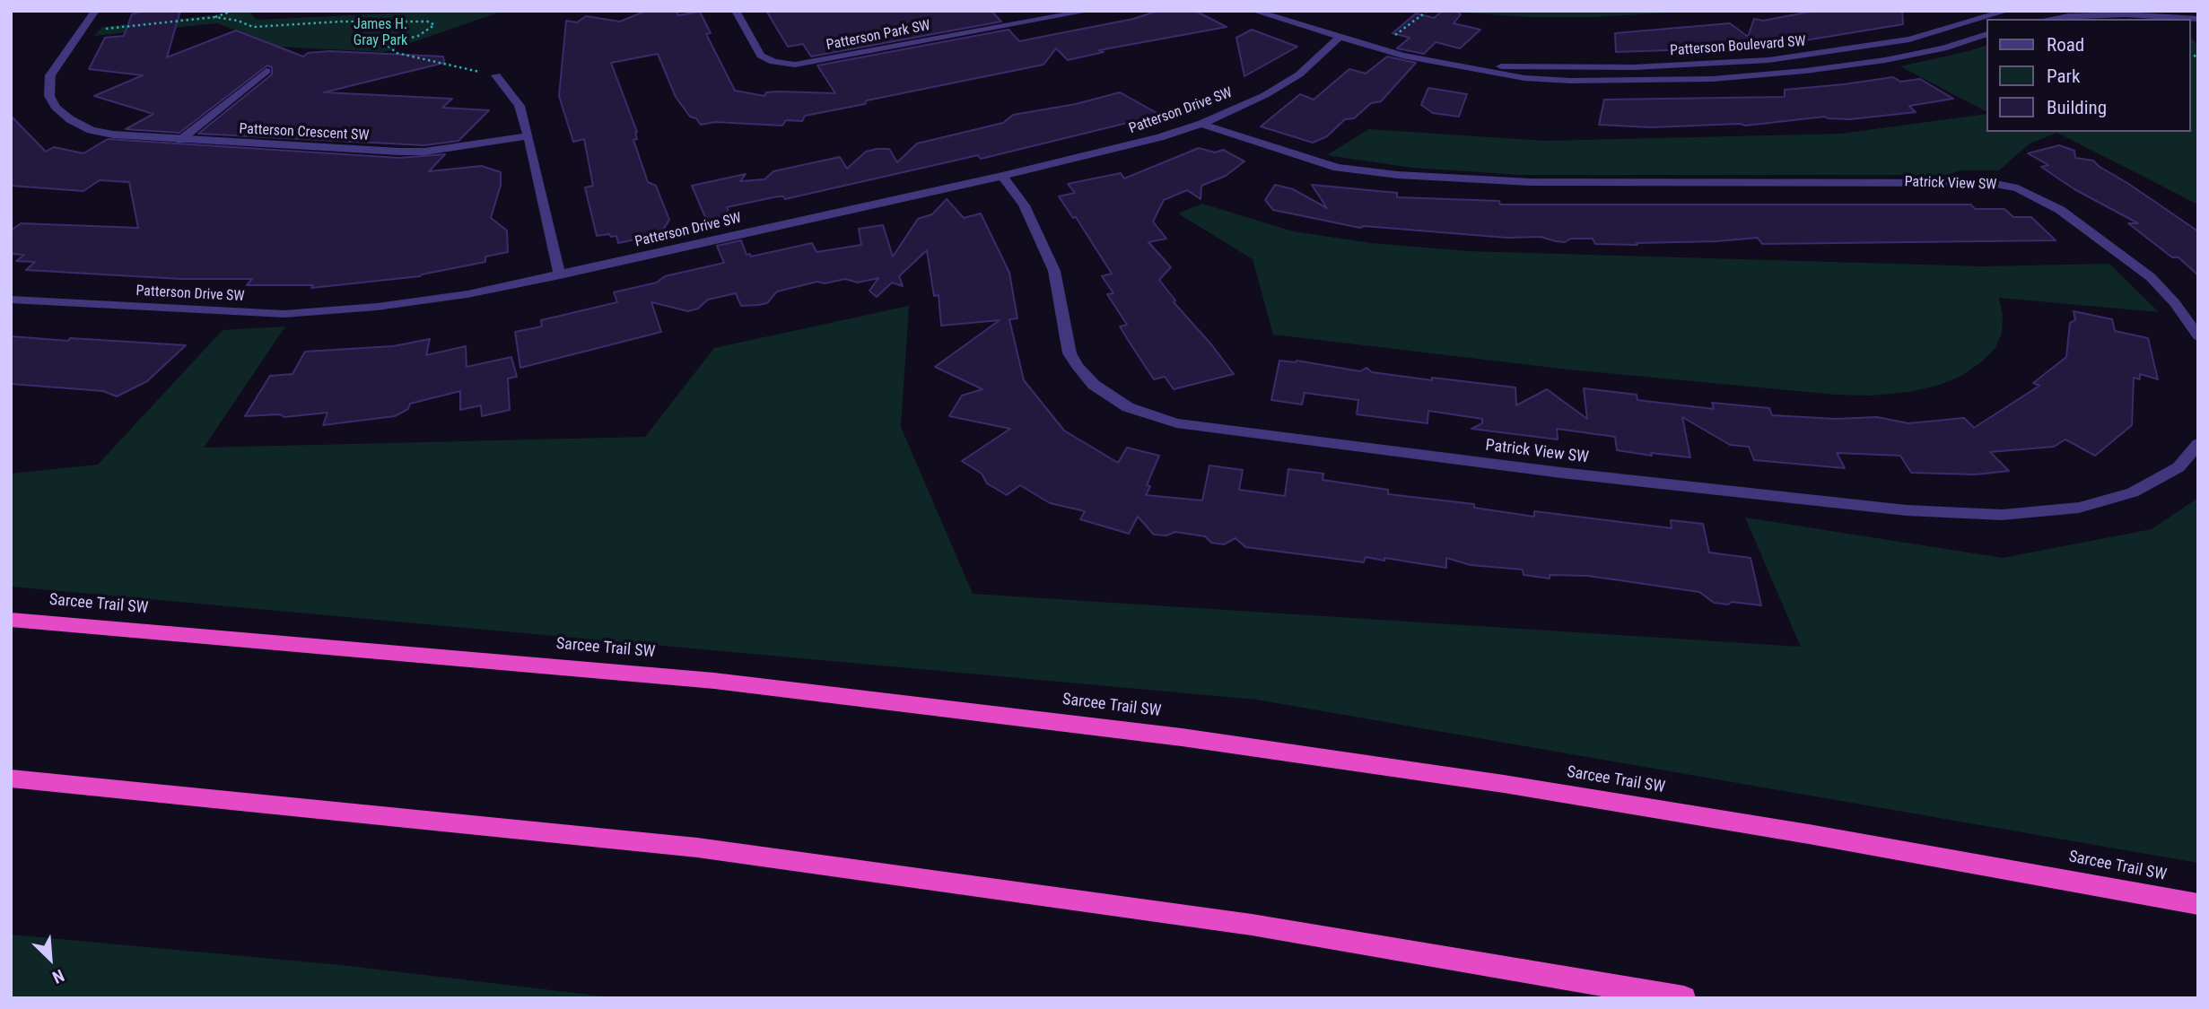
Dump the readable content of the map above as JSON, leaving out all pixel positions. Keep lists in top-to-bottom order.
{
  "streets": {
    "highway": ["Sarcee Trail SW"],
    "street": [
      "Patterson Park SW",
      "Patterson Boulevard SW",
      "Patterson Drive SW",
      "Patterson Crescent SW",
      "Patrick View SW"
    ]
  },
  "crossings": [
    ["Patterson Boulevard SW", "Patterson Drive SW"],
    ["Patterson Drive SW", "Patrick View SW"]
  ],
  "parks": ["James H. Gray Park"],
  "legend": ["Road", "Park", "Building"],
  "north": "bottom right"
}
